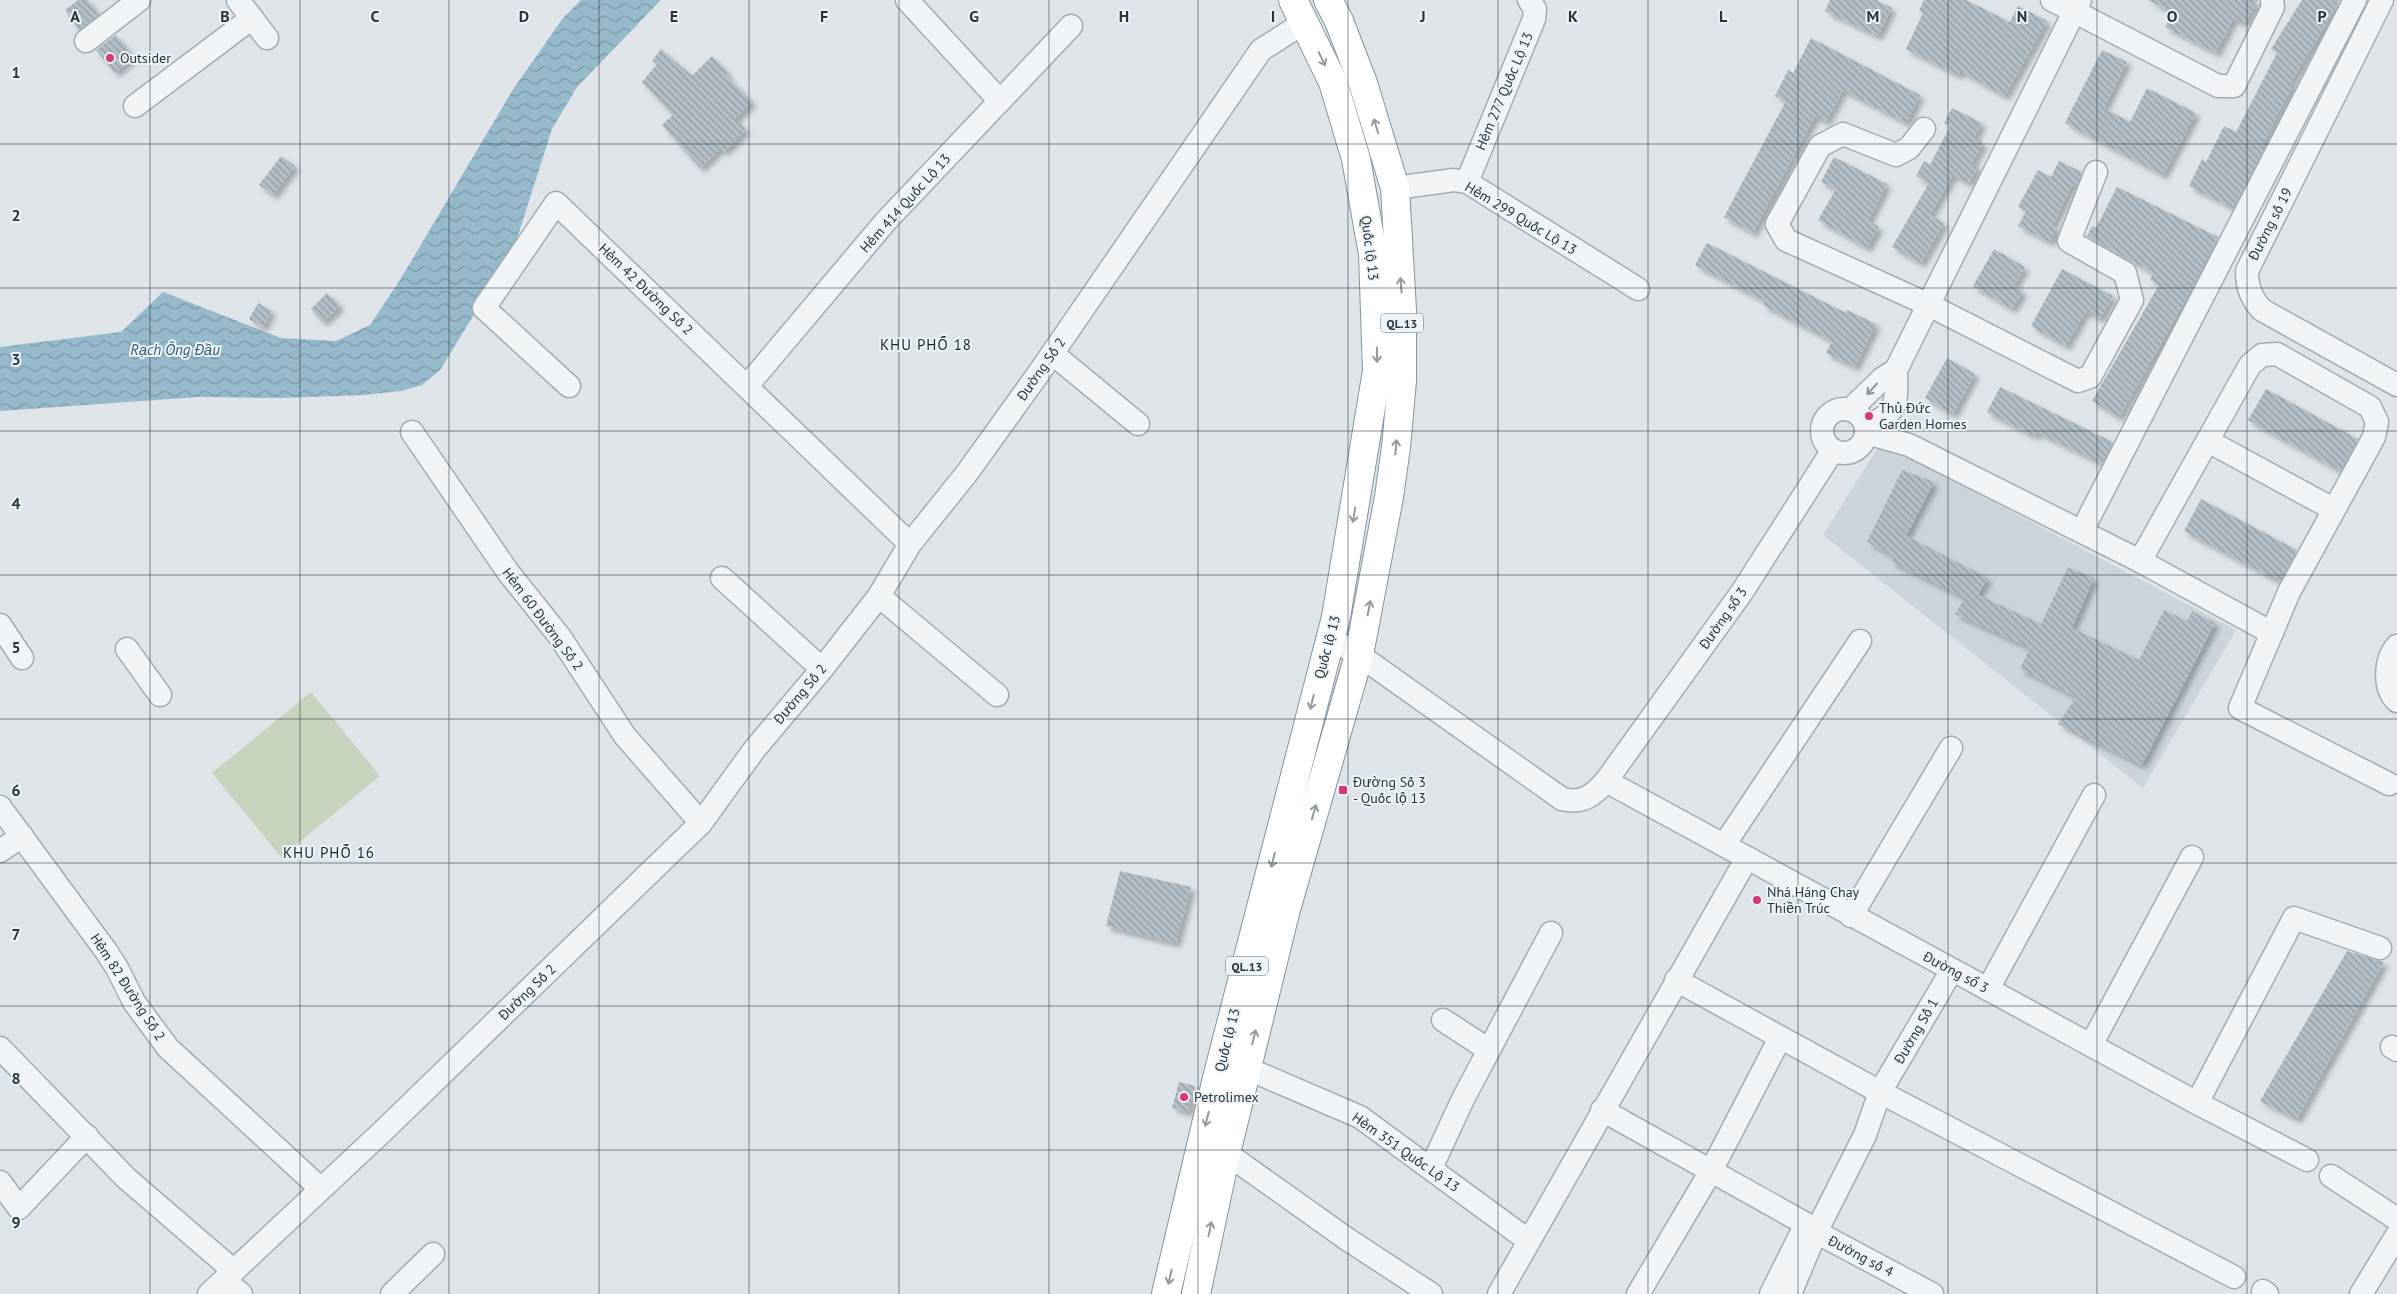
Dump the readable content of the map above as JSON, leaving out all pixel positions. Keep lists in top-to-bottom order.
{
  "streets": {
    "highway": ["Quốc lộ 13", "QL.13"],
    "street": [
      "Hẻm 277 Quốc Lộ 13",
      "Hẻm 414 Quốc Lộ 13",
      "Hẻm 299 Quốc Lộ 13",
      "Đường số 19",
      "Hẻm 42 Đường Số 2",
      "Đường Số 2",
      "Đường sổ 3",
      "Hẻm 60 Đường Số 2",
      "Hẻm 82 Đường Số 2",
      "Đường Số 1",
      "Hẻm 351 Quốc Lộ 13",
      "Đường số 4"
    ]
  },
  "crossings": [
    ["Hẻm 277 Quốc Lộ 13", "Hẻm 299 Quốc Lộ 13"],
    ["Hẻm 414 Quốc Lộ 13", "Hẻm 42 Đường Số 2"],
    ["Hẻm 299 Quốc Lộ 13", "Quốc lộ 13"],
    ["Quốc lộ 13", "Đường Số 2"],
    ["Quốc lộ 13", "Đường sổ 3"],
    ["Quốc lộ 13", "Hẻm 351 Quốc Lộ 13"],
    ["Hẻm 42 Đường Số 2", "Đường Số 2"],
    ["Đường Số 2", "Hẻm 60 Đường Số 2"],
    ["Đường Số 2", "Hẻm 82 Đường Số 2"],
    ["Đường sổ 3", "Đường Số 1"],
    ["Đường Số 1", "Đường số 4"]
  ],
  "districts": ["KHU PHỐ 18", "KHU PHỐ 16"],
  "water": ["Rạch Ông Đầu"],
  "places": {
    "other": [
      "Outsider",
      "Thủ Đức Garden Homes",
      "Nhá Háng Chay Thiền Trúc",
      "Petrolimex"
    ],
    "transit": ["Đường Số 3 - Quốc lộ 13"]
  },
  "grid": {
    "columns": [
      "A",
      "B",
      "C",
      "D",
      "E",
      "F",
      "G",
      "H",
      "I",
      "J",
      "K",
      "L",
      "M",
      "N",
      "O",
      "P"
    ],
    "rows": [
      "1",
      "2",
      "3",
      "4",
      "5",
      "6",
      "7",
      "8",
      "9"
    ]
  }
}
